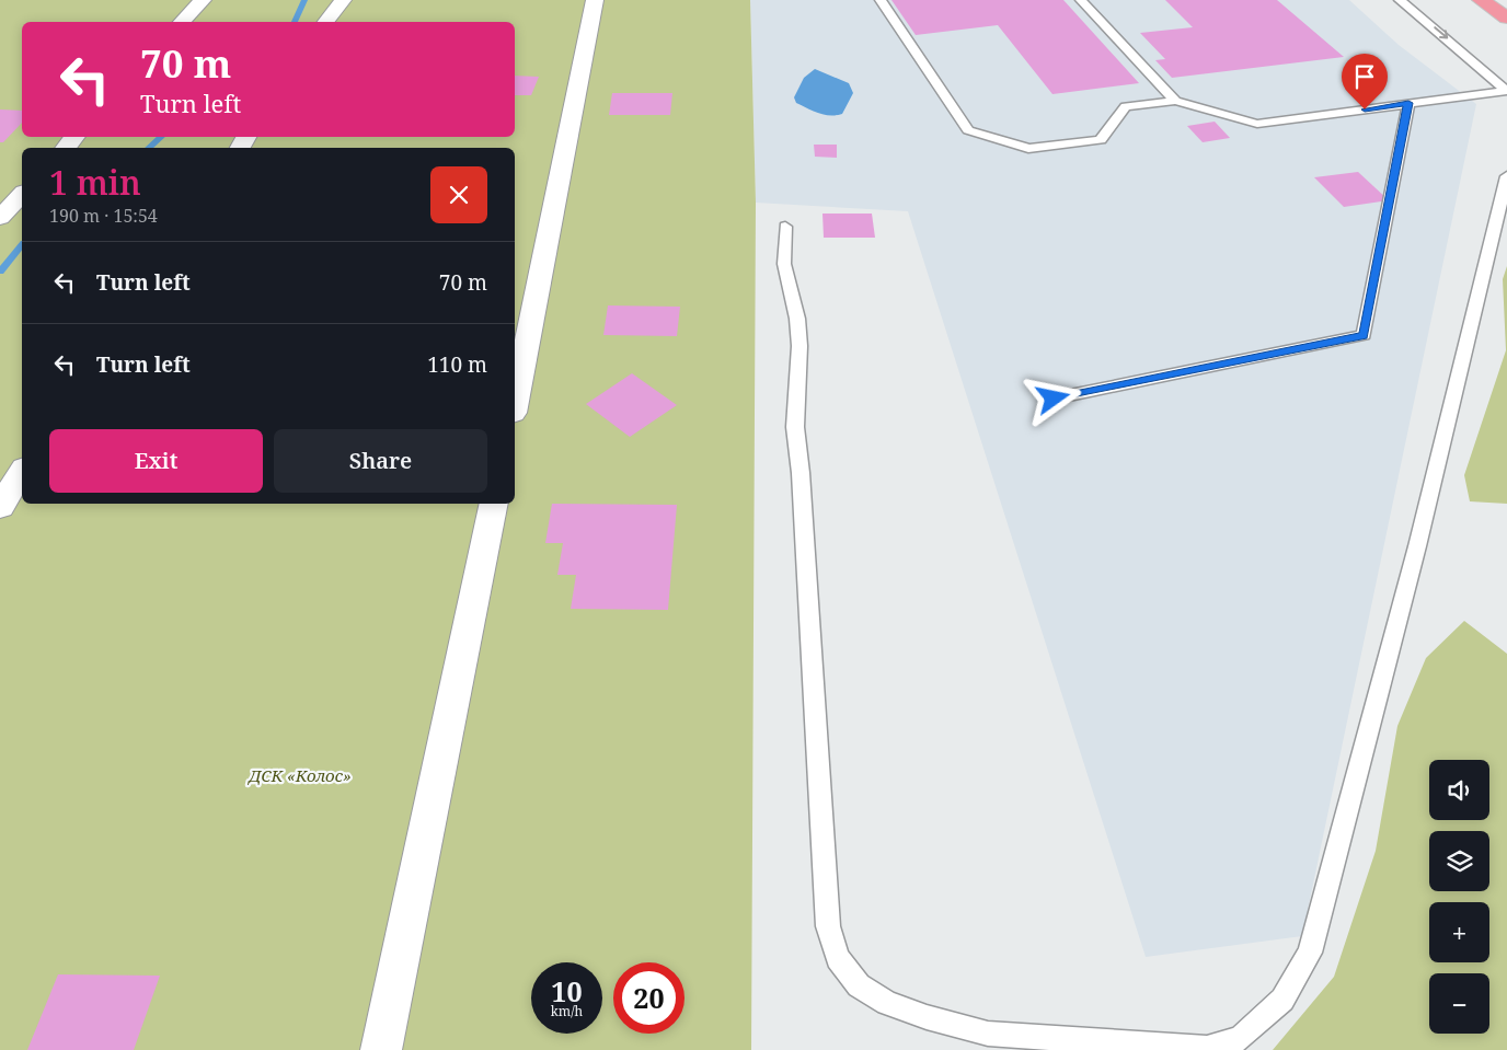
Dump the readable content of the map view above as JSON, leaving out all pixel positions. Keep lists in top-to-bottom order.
{
  "parks": ["ДСК «Колос»"],
  "page": {
    "turn": ["70 m", "Turn left"],
    "heading": ["1 min", "190 m · 15:54"],
    "list": [
      {
        "name": "Turn left",
        "value": "70 m"
      },
      {
        "name": "Turn left",
        "value": "110 m"
      }
    ],
    "buttons": ["Exit", "Share"],
    "map_buttons": ["+", "−"],
    "speed": "10 km/h",
    "limit": "20"
  }
}
